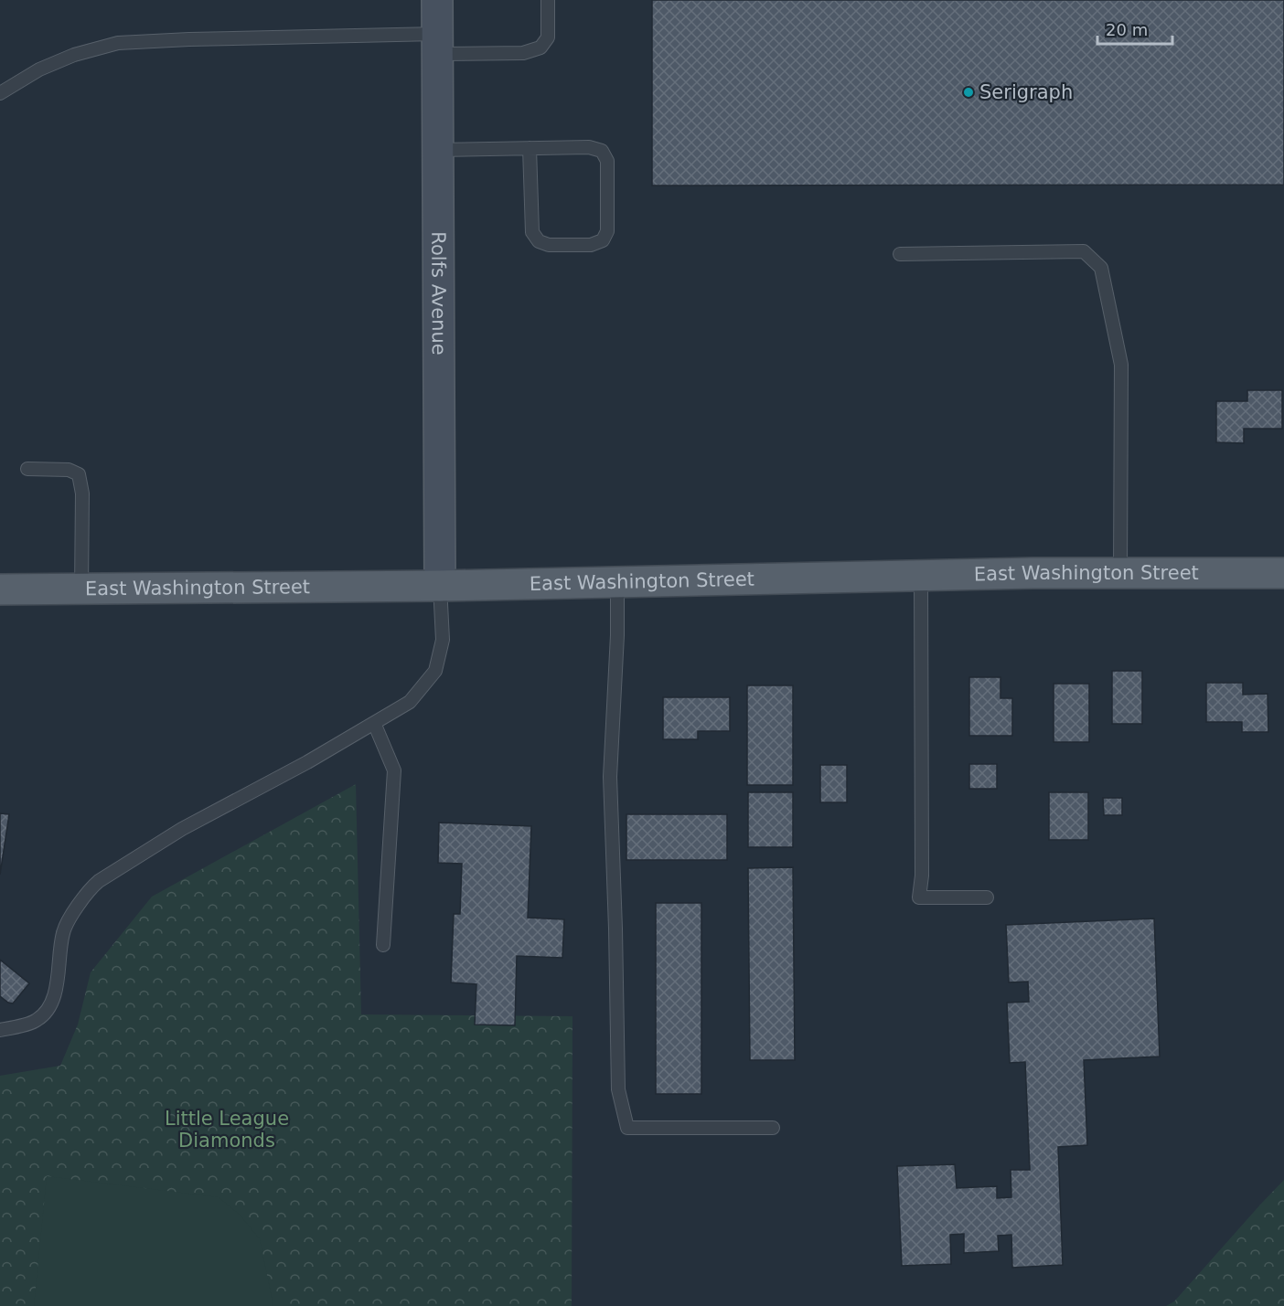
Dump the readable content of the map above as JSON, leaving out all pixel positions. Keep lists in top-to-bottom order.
{
  "streets": {
    "main road": ["East Washington Street"],
    "street": ["Rolfs Avenue"]
  },
  "crossings": [
    ["Rolfs Avenue", "East Washington Street"]
  ],
  "parks": ["Little League Diamonds"],
  "places": ["Serigraph"],
  "scale_bar": "20 m"
}
